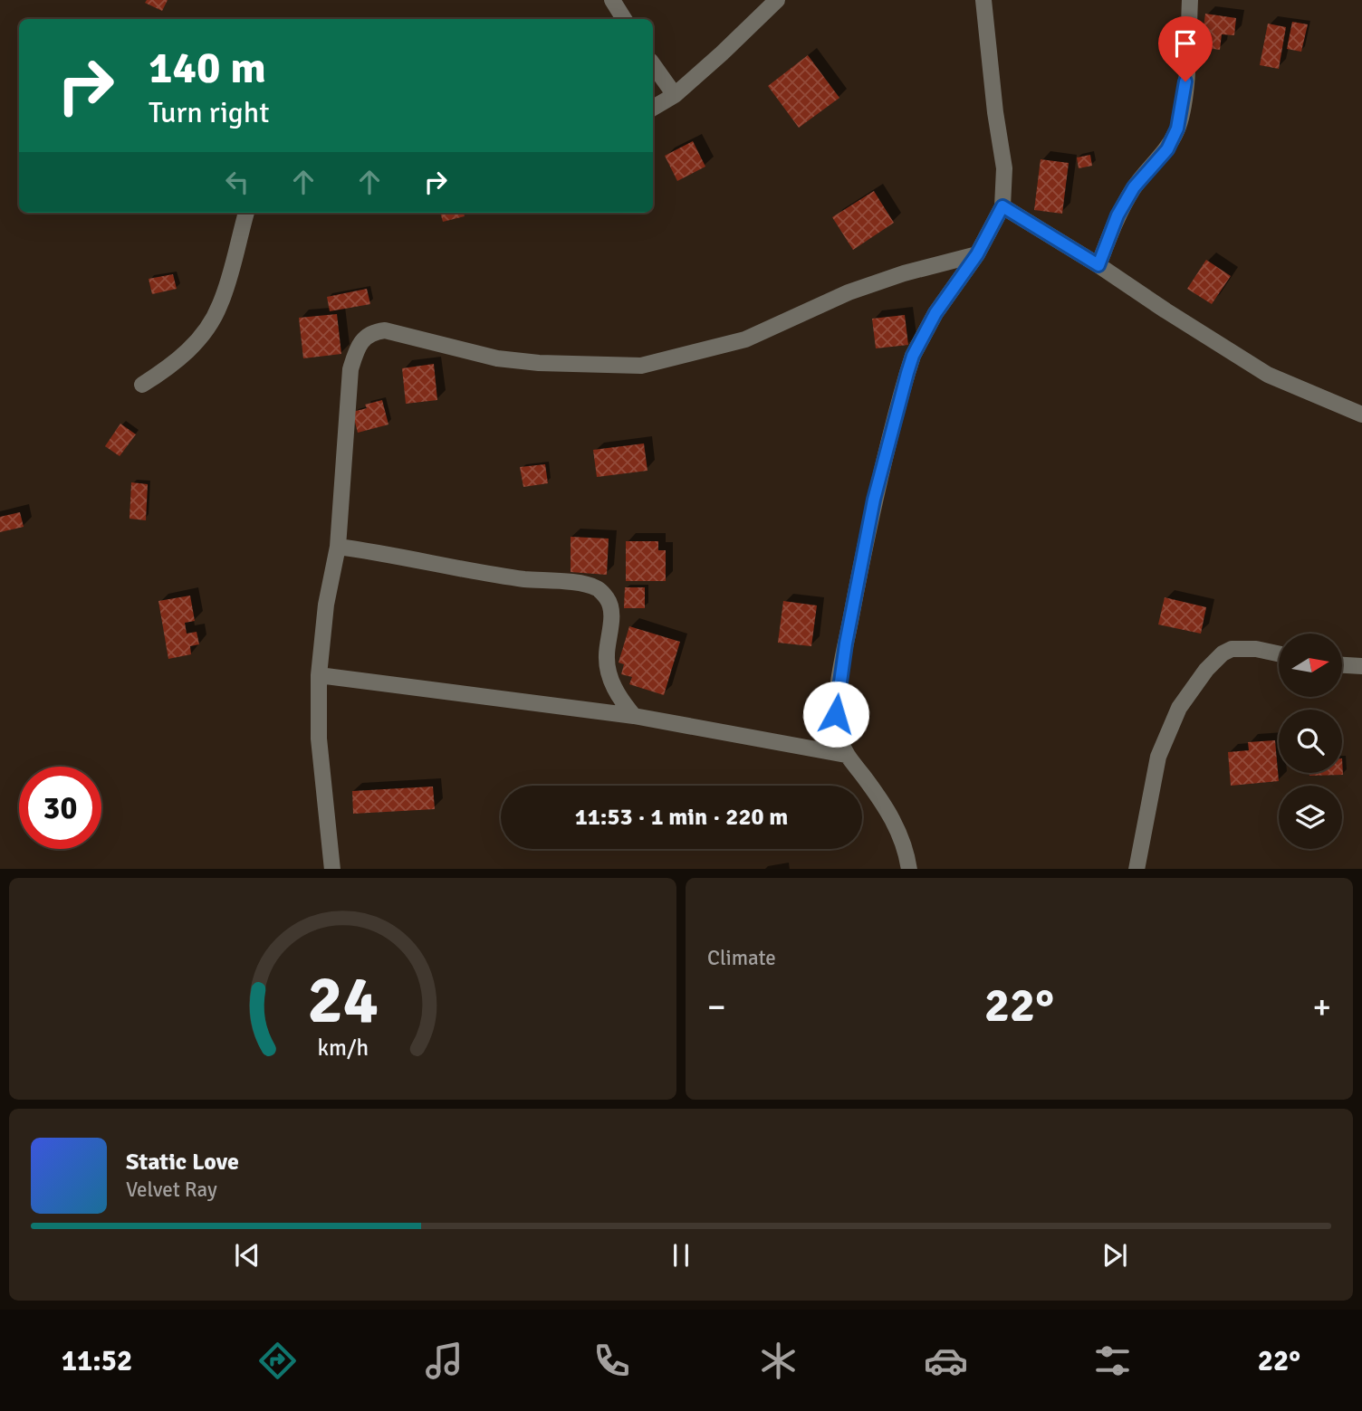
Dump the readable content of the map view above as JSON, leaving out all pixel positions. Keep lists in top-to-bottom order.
{
  "north": "right",
  "page": {
    "turn": ["140 m", "Turn right"],
    "limit": "30",
    "trip": "11:53 · 1 min · 220 m",
    "tile": "Climate",
    "heat": ["−", "22°", "+"],
    "song": ["Static Love", "Velvet Ray"],
    "tabs": ["11:52", "22°"],
    "gauge": ["24", "km/h"]
  }
}
